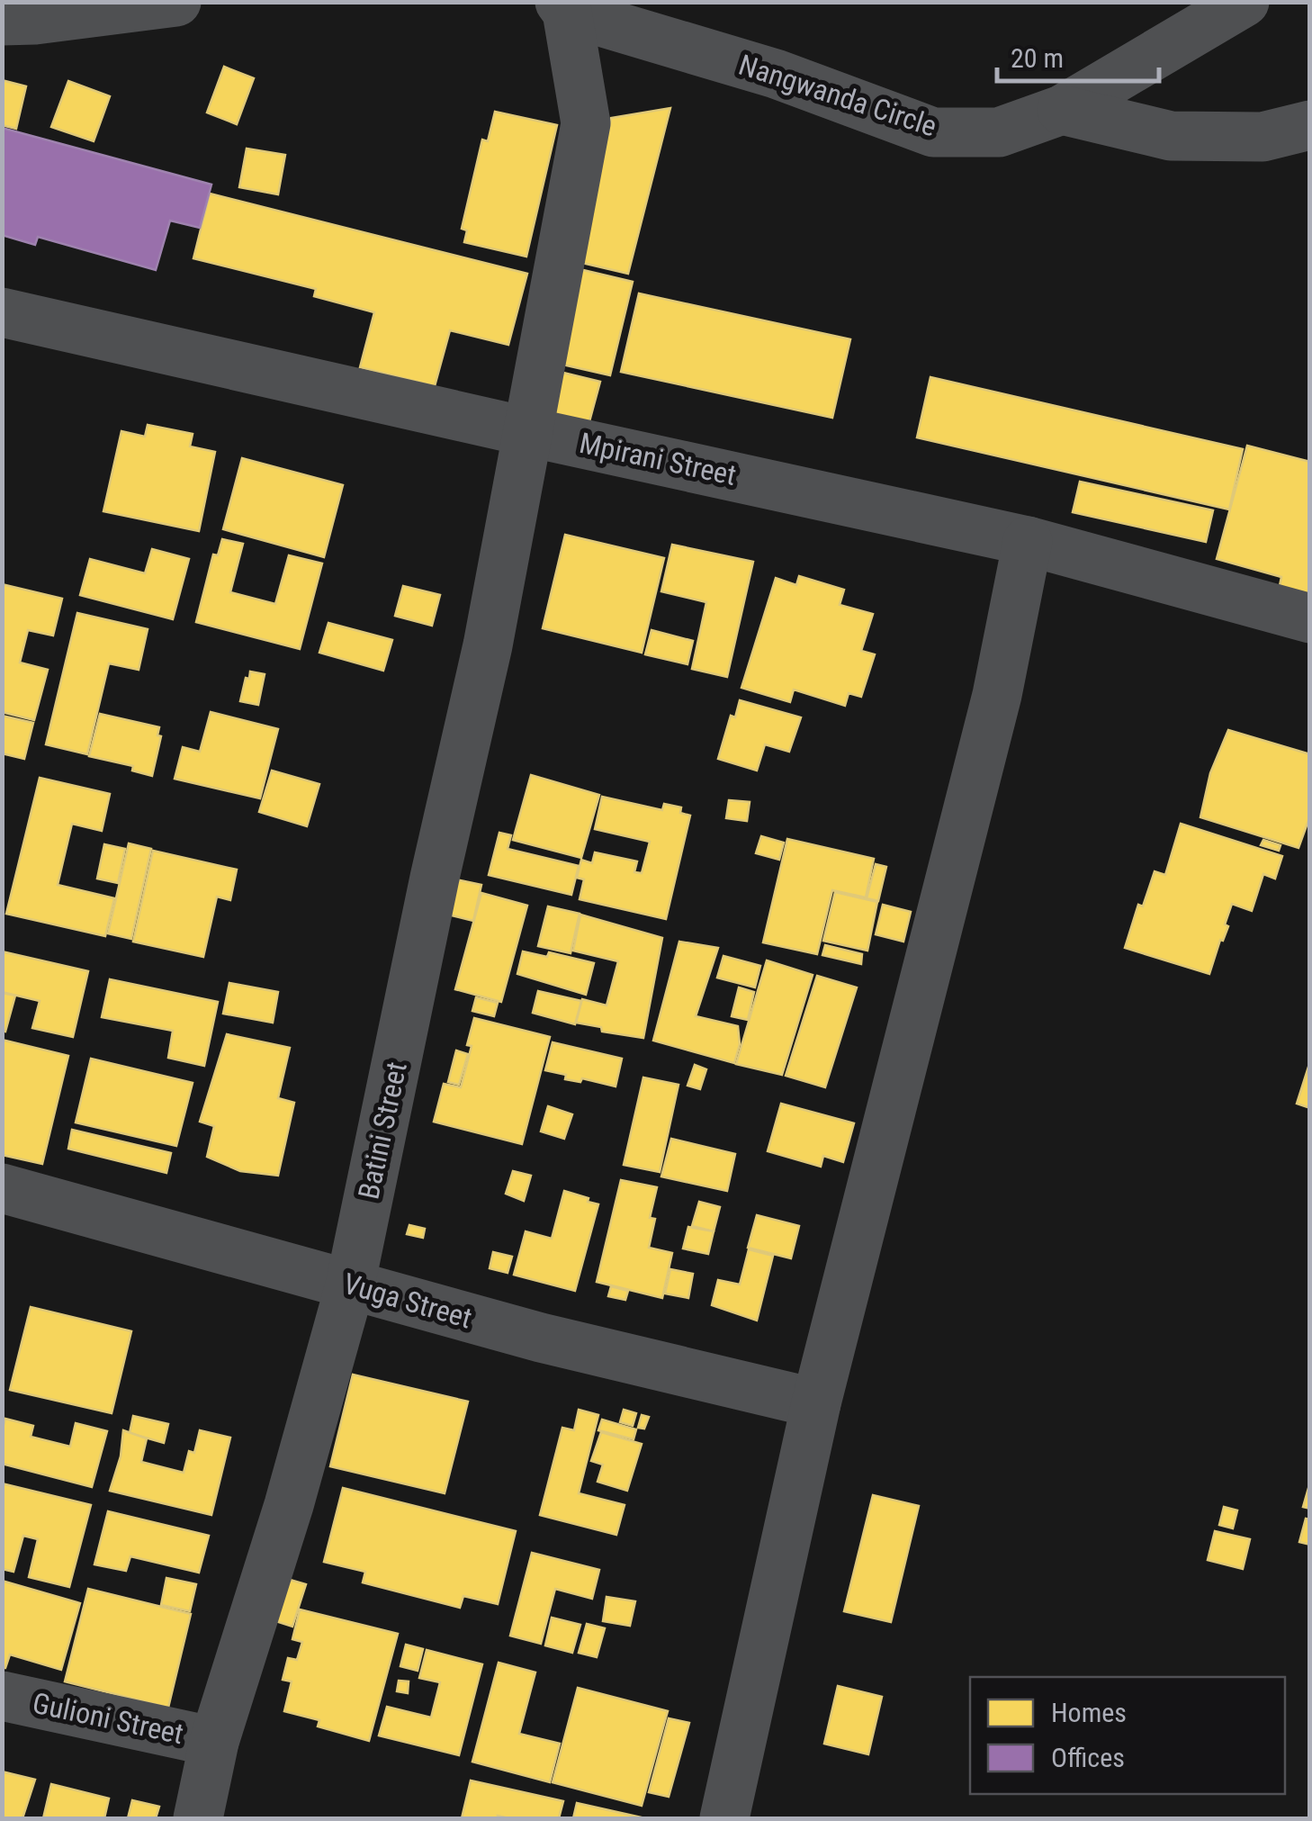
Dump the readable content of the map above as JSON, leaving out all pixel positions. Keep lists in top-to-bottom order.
{
  "streets": {
    "street": [
      "Nangwanda Circle",
      "Mpirani Street",
      "Batini Street",
      "Vuga Street",
      "Gulioni Street"
    ]
  },
  "crossings": [
    ["Nangwanda Circle", "Mpirani Street"],
    ["Nangwanda Circle", "Batini Street"],
    ["Mpirani Street", "Batini Street"],
    ["Batini Street", "Vuga Street"],
    ["Batini Street", "Gulioni Street"]
  ],
  "legend": ["Homes", "Offices"],
  "scale_bar": "20 m"
}
